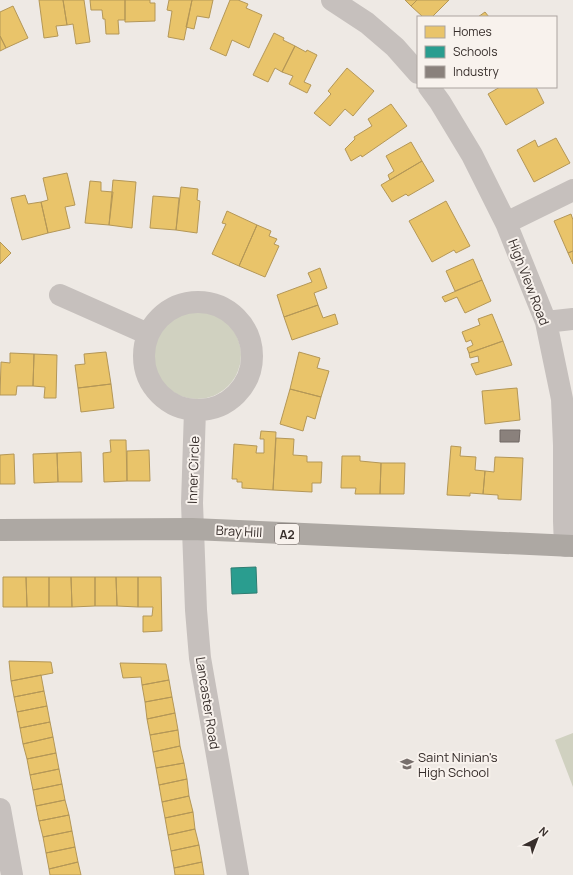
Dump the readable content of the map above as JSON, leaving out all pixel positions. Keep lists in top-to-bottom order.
{
  "streets": {
    "highway": ["Bray Hill", "A2"],
    "street": ["High View Road", "Inner Circle", "Lancaster Road"]
  },
  "crossings": [
    ["High View Road", "Bray Hill"],
    ["Inner Circle", "Bray Hill"],
    ["Inner Circle", "Lancaster Road"],
    ["Bray Hill", "Lancaster Road"]
  ],
  "places": {
    "school or university": ["Saint Ninian's High School"]
  },
  "legend": ["Homes", "Schools", "Industry"],
  "north": "top right"
}
